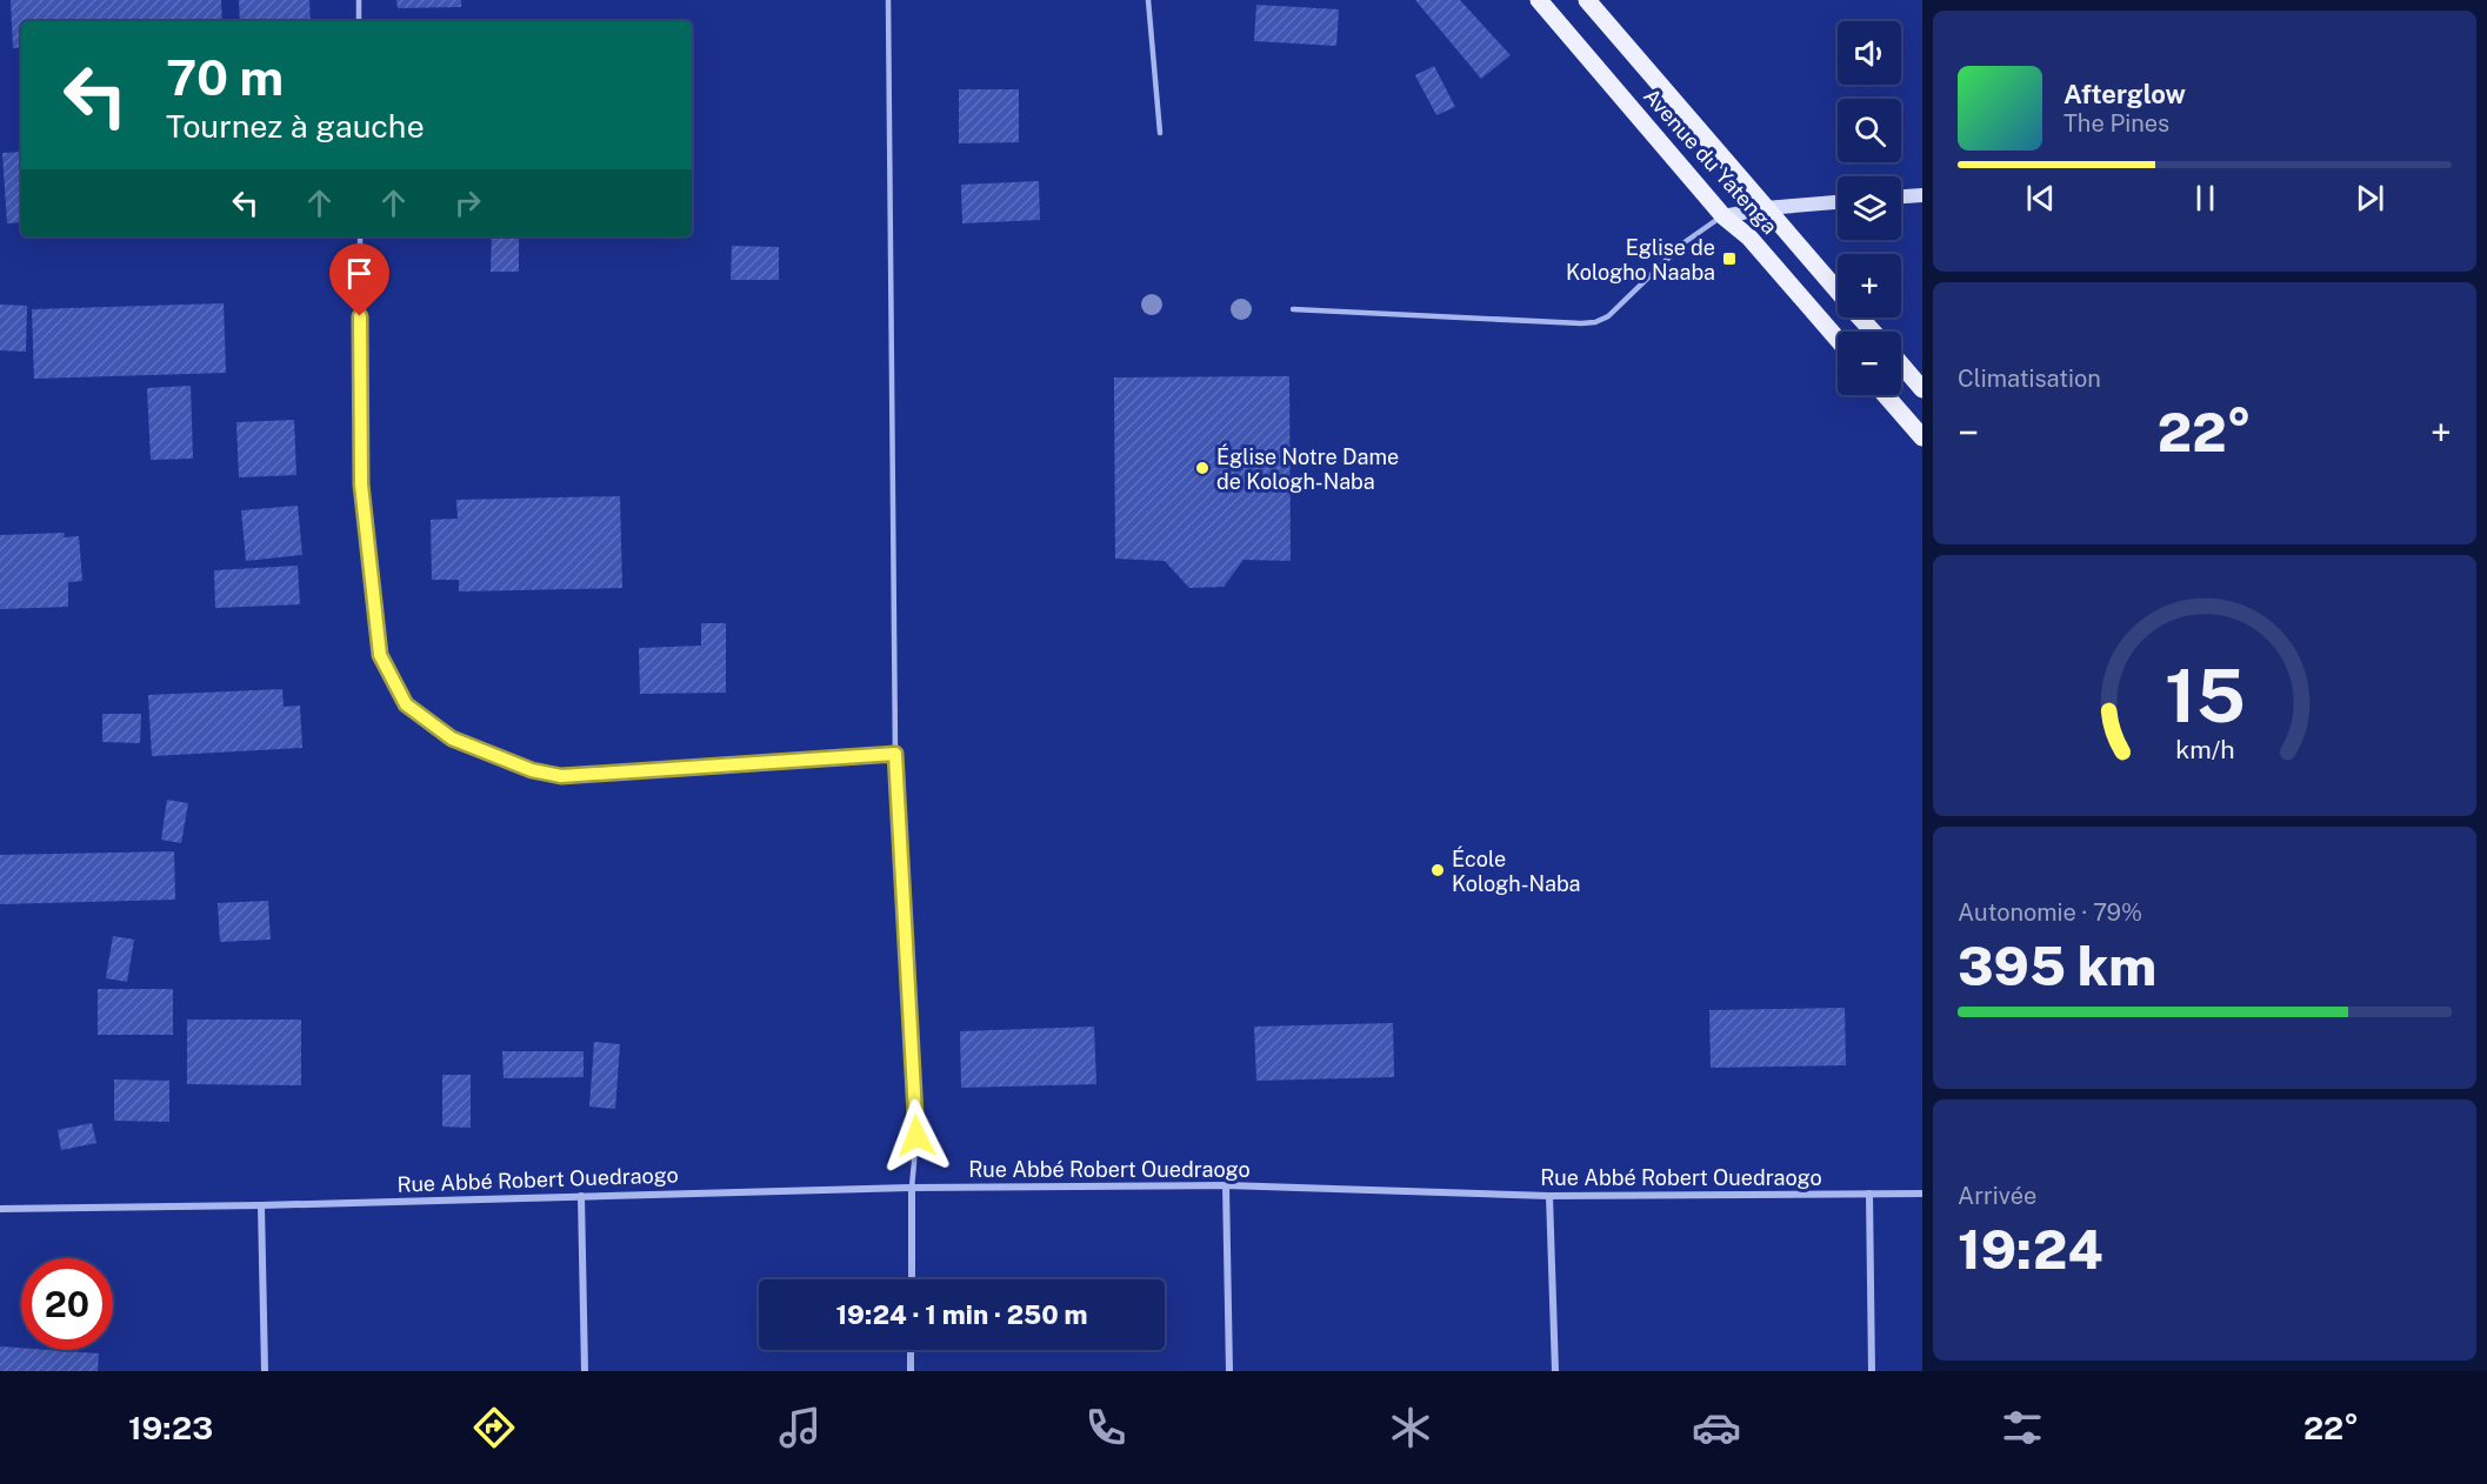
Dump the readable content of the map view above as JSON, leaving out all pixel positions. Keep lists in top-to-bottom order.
{
  "streets": {
    "main road": ["Avenue du Yatenga"],
    "street": ["Rue Abbé Robert Ouedraogo"]
  },
  "places": {
    "transit": ["Eglise de Kologho Naaba"],
    "other": ["Église Notre Dame de Kologh-Naba", "École Kologh-Naba"]
  },
  "page": {
    "map_buttons": ["+", "−"],
    "turn": ["70 m", "Tournez à gauche"],
    "song": ["Afterglow", "The Pines"],
    "tile": [
      "Climatisation",
      ["Autonomie · 79%", "395 km"],
      ["Arrivée", "19:24"]
    ],
    "heat": ["−", "22°", "+"],
    "limit": "20",
    "trip": "19:24 · 1 min · 250 m",
    "tabs": ["19:23", "22°"],
    "gauge": ["15", "km/h"]
  }
}
